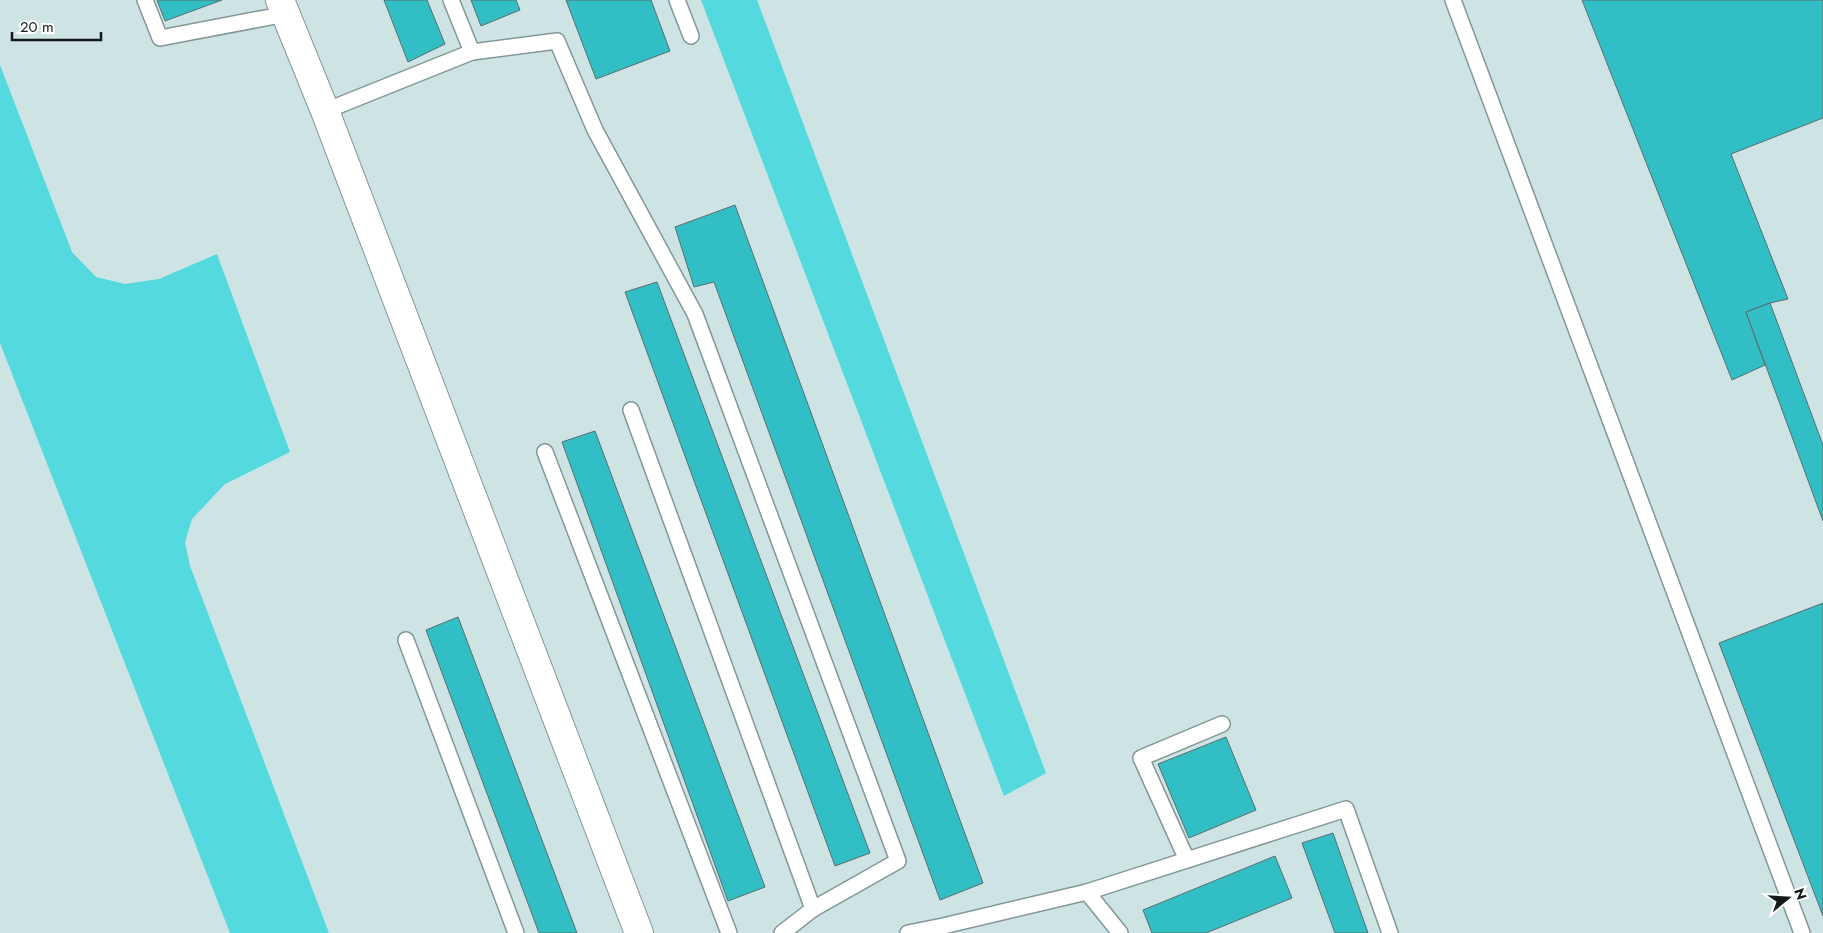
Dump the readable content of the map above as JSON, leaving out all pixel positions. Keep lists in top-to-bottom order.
{
  "scale_bar": "20 m",
  "north": "right"
}
